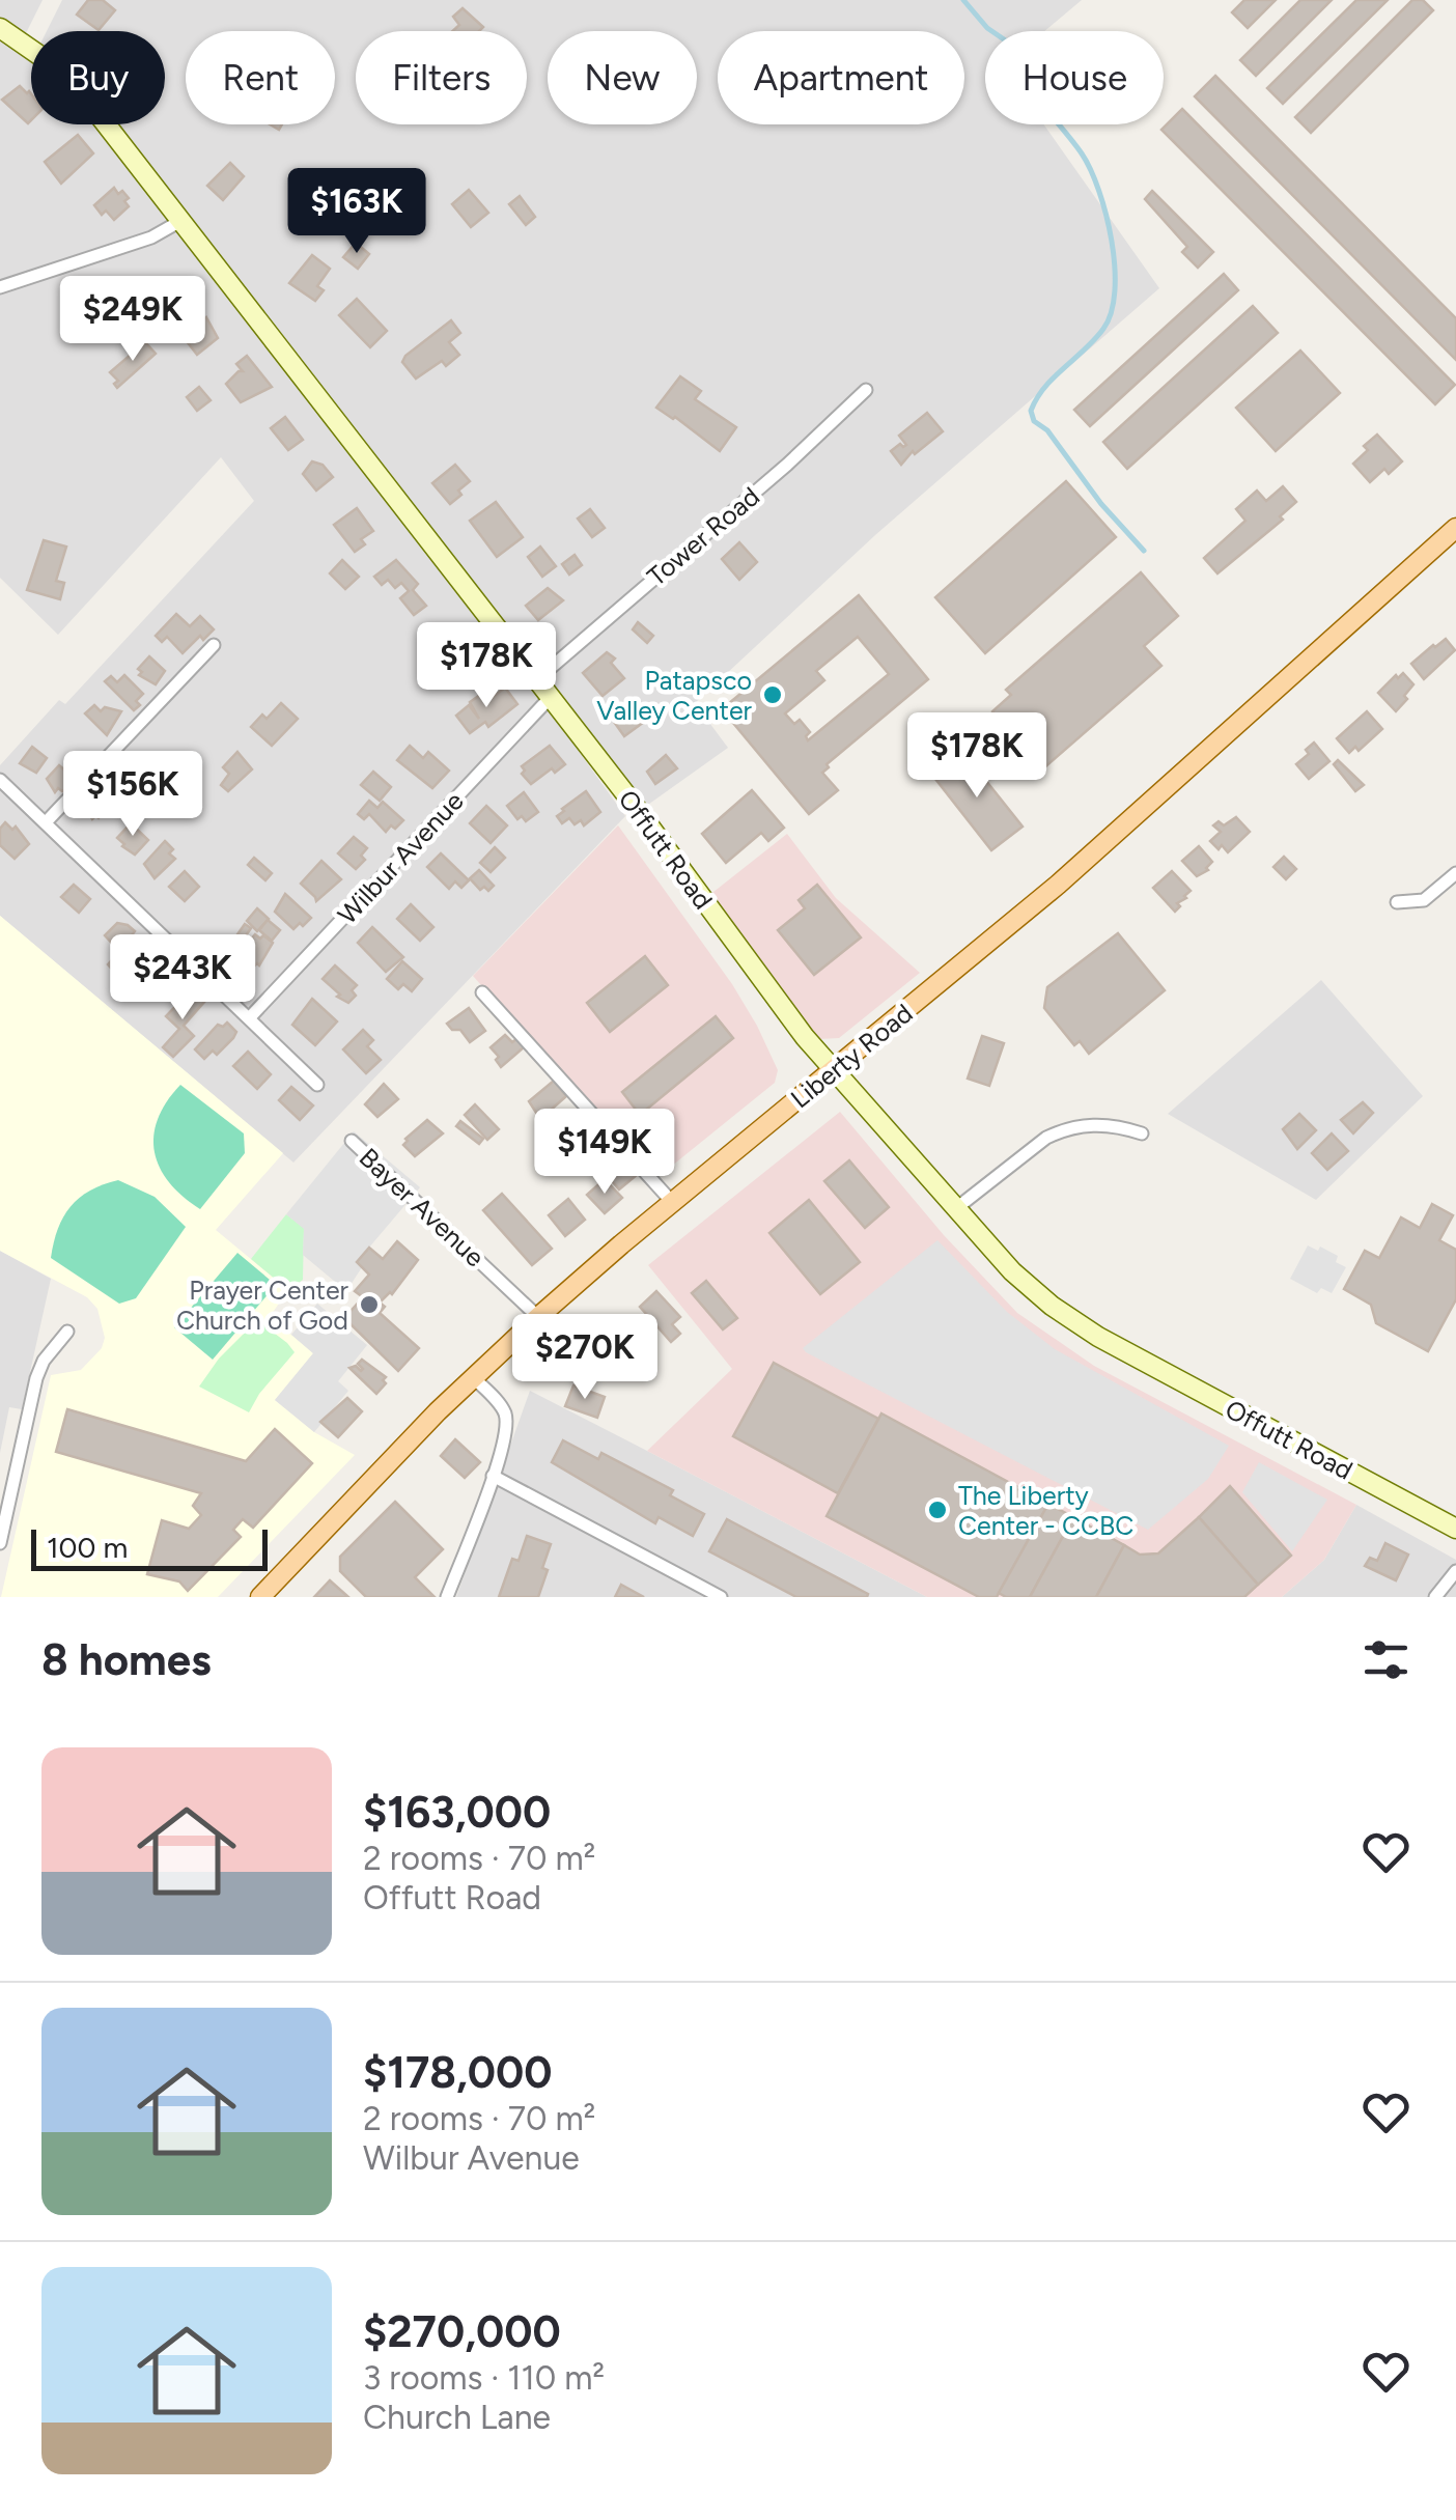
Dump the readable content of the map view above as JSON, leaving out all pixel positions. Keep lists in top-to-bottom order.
{
  "streets": {
    "main road": ["Liberty Road"],
    "street": [
      "Tower Road",
      "Offutt Road",
      "Wilbur Avenue",
      "Bayer Avenue"
    ]
  },
  "crossings": [
    ["Tower Road", "Offutt Road"],
    ["Offutt Road", "Wilbur Avenue"],
    ["Offutt Road", "Liberty Road"],
    ["Liberty Road", "Bayer Avenue"]
  ],
  "places": ["Patapsco Valley Center", "Prayer Center Church of God", "The Liberty Center - CCBC"],
  "scale_bar": "100 m",
  "page": {
    "chip": [
      "Buy",
      "Rent",
      "Filters",
      "New",
      "Apartment",
      "House"
    ],
    "price": [
      "$163K",
      "$249K",
      "$178K",
      "$178K",
      "$156K",
      "$243K",
      "$149K",
      "$270K"
    ],
    "scale": "100 m",
    "heading": "8 homes",
    "list": [
      {
        "name": "$163,000",
        "note": "2 rooms · 70 m² · Offutt Road"
      },
      {
        "name": "$178,000",
        "note": "2 rooms · 70 m² · Wilbur Avenue"
      },
      {
        "name": "$270,000",
        "note": "3 rooms · 110 m² · Church Lane"
      }
    ]
  }
}
